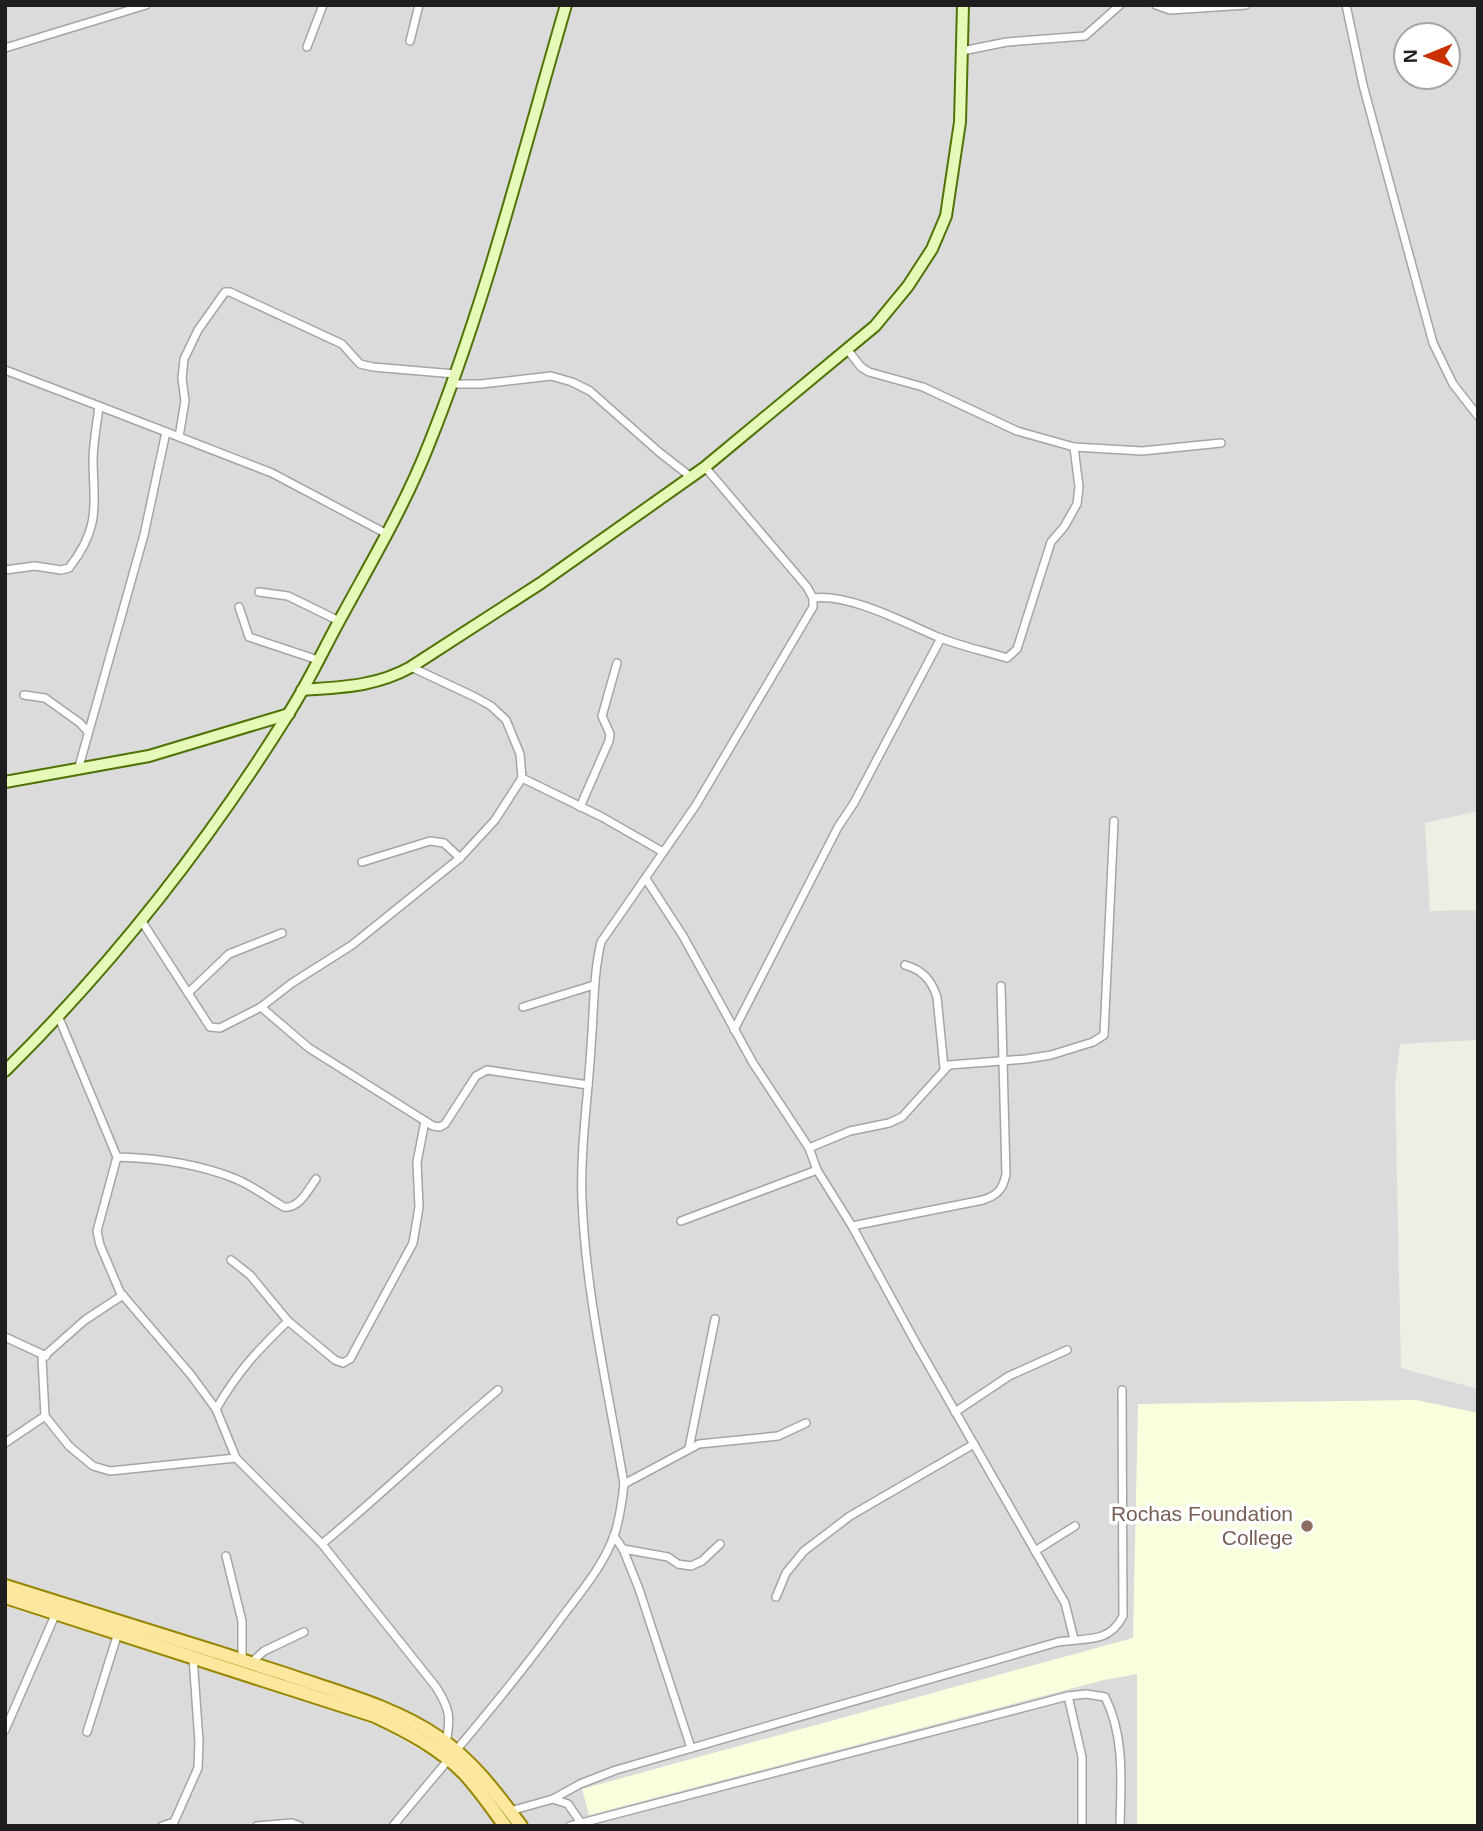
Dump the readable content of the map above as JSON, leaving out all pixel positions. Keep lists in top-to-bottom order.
{
  "places": ["Rochas Foundation College"],
  "north": "left"
}
